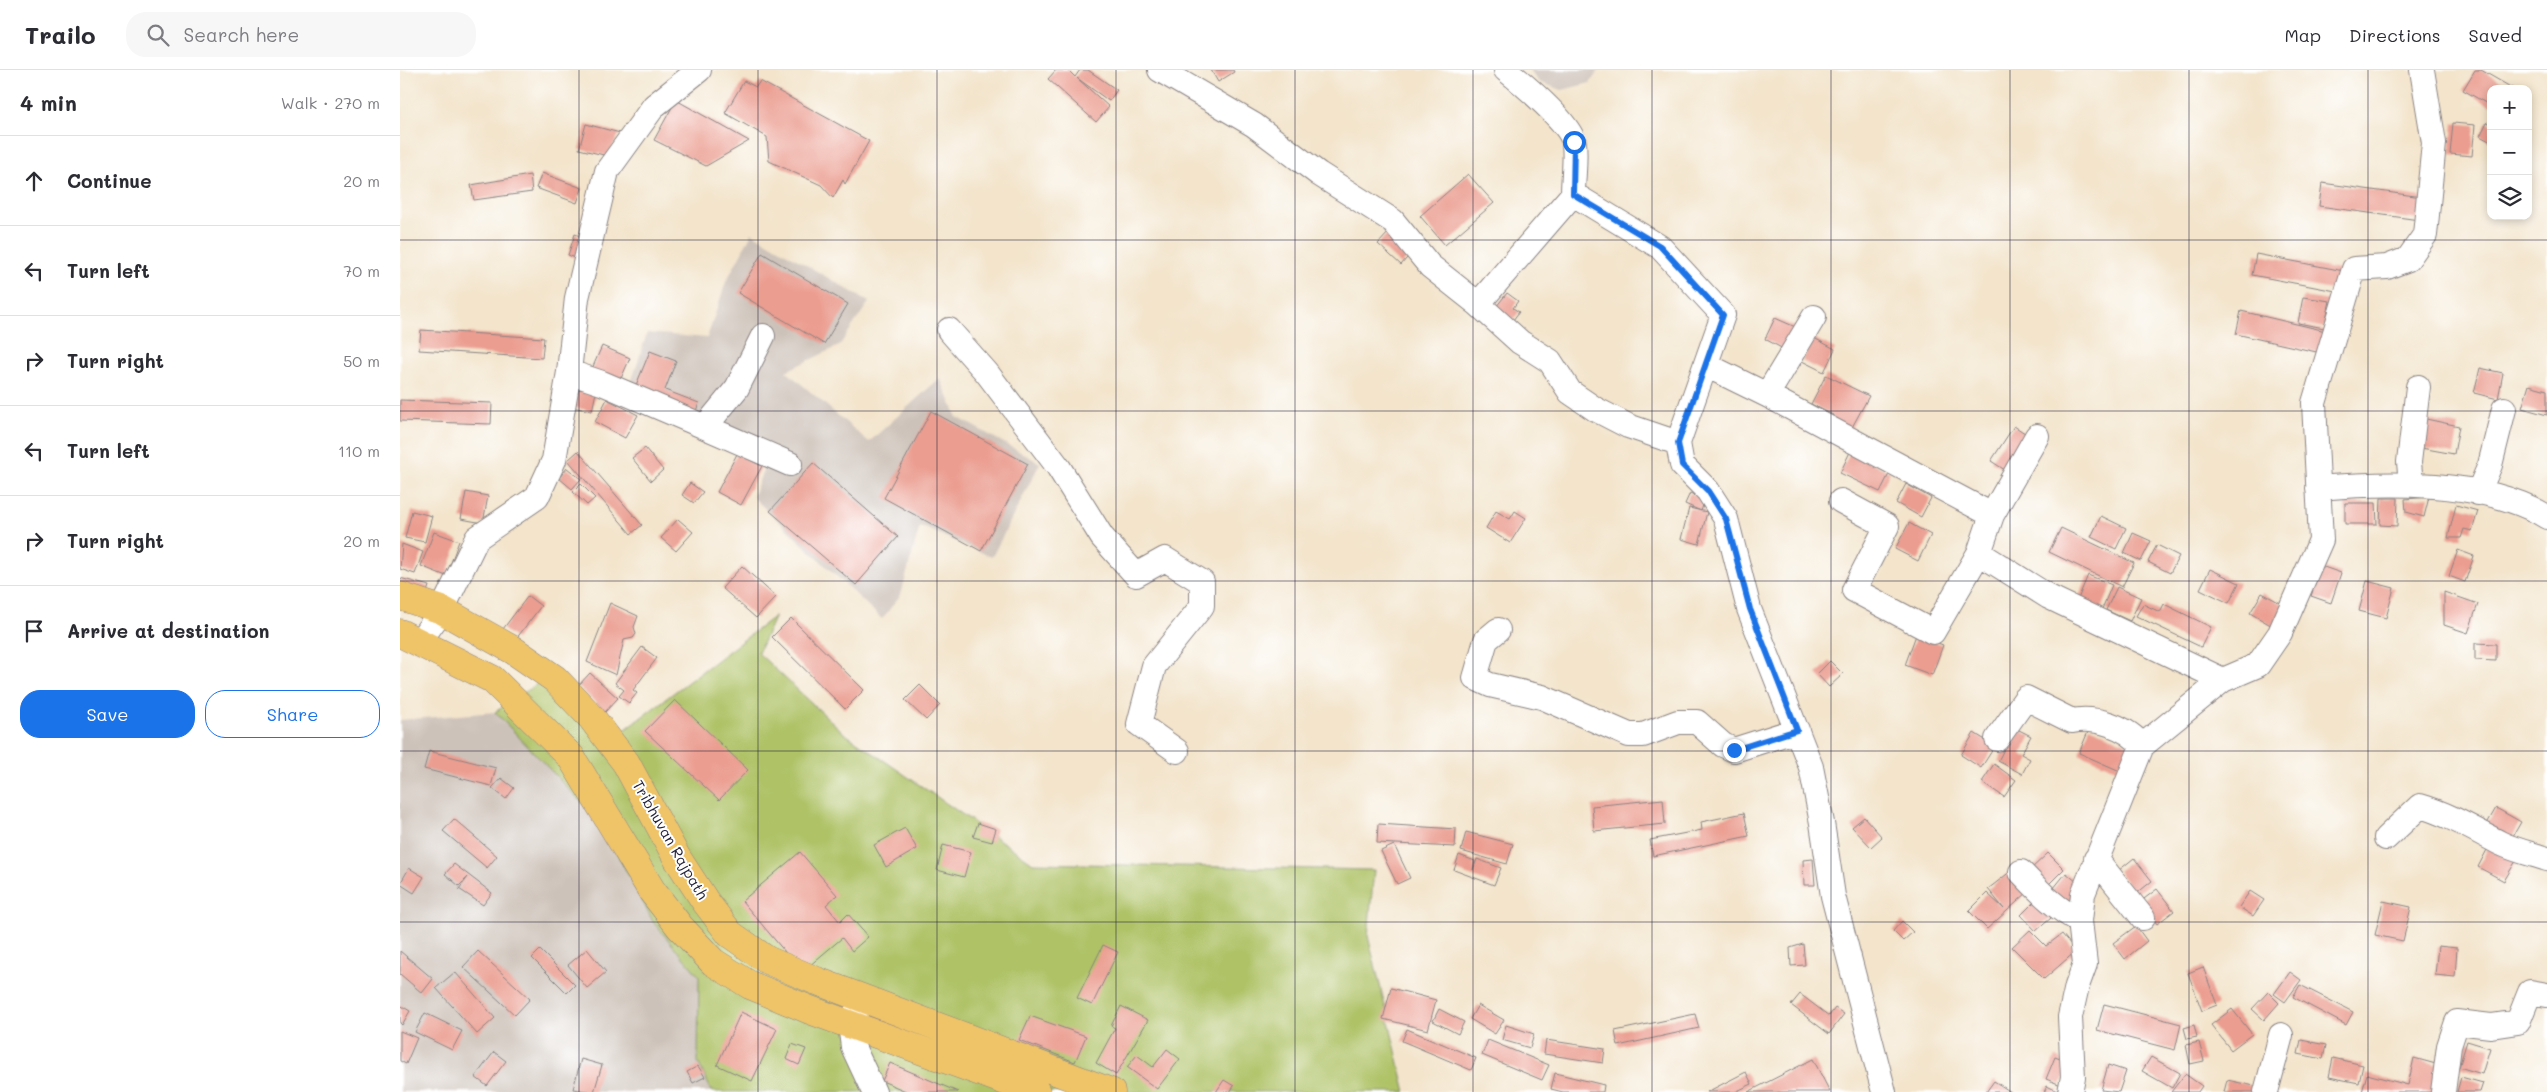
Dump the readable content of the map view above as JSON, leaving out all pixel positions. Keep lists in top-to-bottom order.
{
  "streets": {
    "highway": ["Tribhuvan Rajpath"]
  },
  "page": {
    "header": "Trailo",
    "search": "Search here",
    "nav": ["Map", "Directions", "Saved"],
    "heading": ["4 min", "Walk · 270 m"],
    "map_buttons": ["+", "−"],
    "list": [
      ["Continue", "20 m"],
      ["Turn left", "70 m"],
      ["Turn right", "50 m"],
      ["Turn left", "110 m"],
      ["Turn right", "20 m"],
      "Arrive at destination"
    ],
    "buttons": ["Save", "Share"]
  }
}
